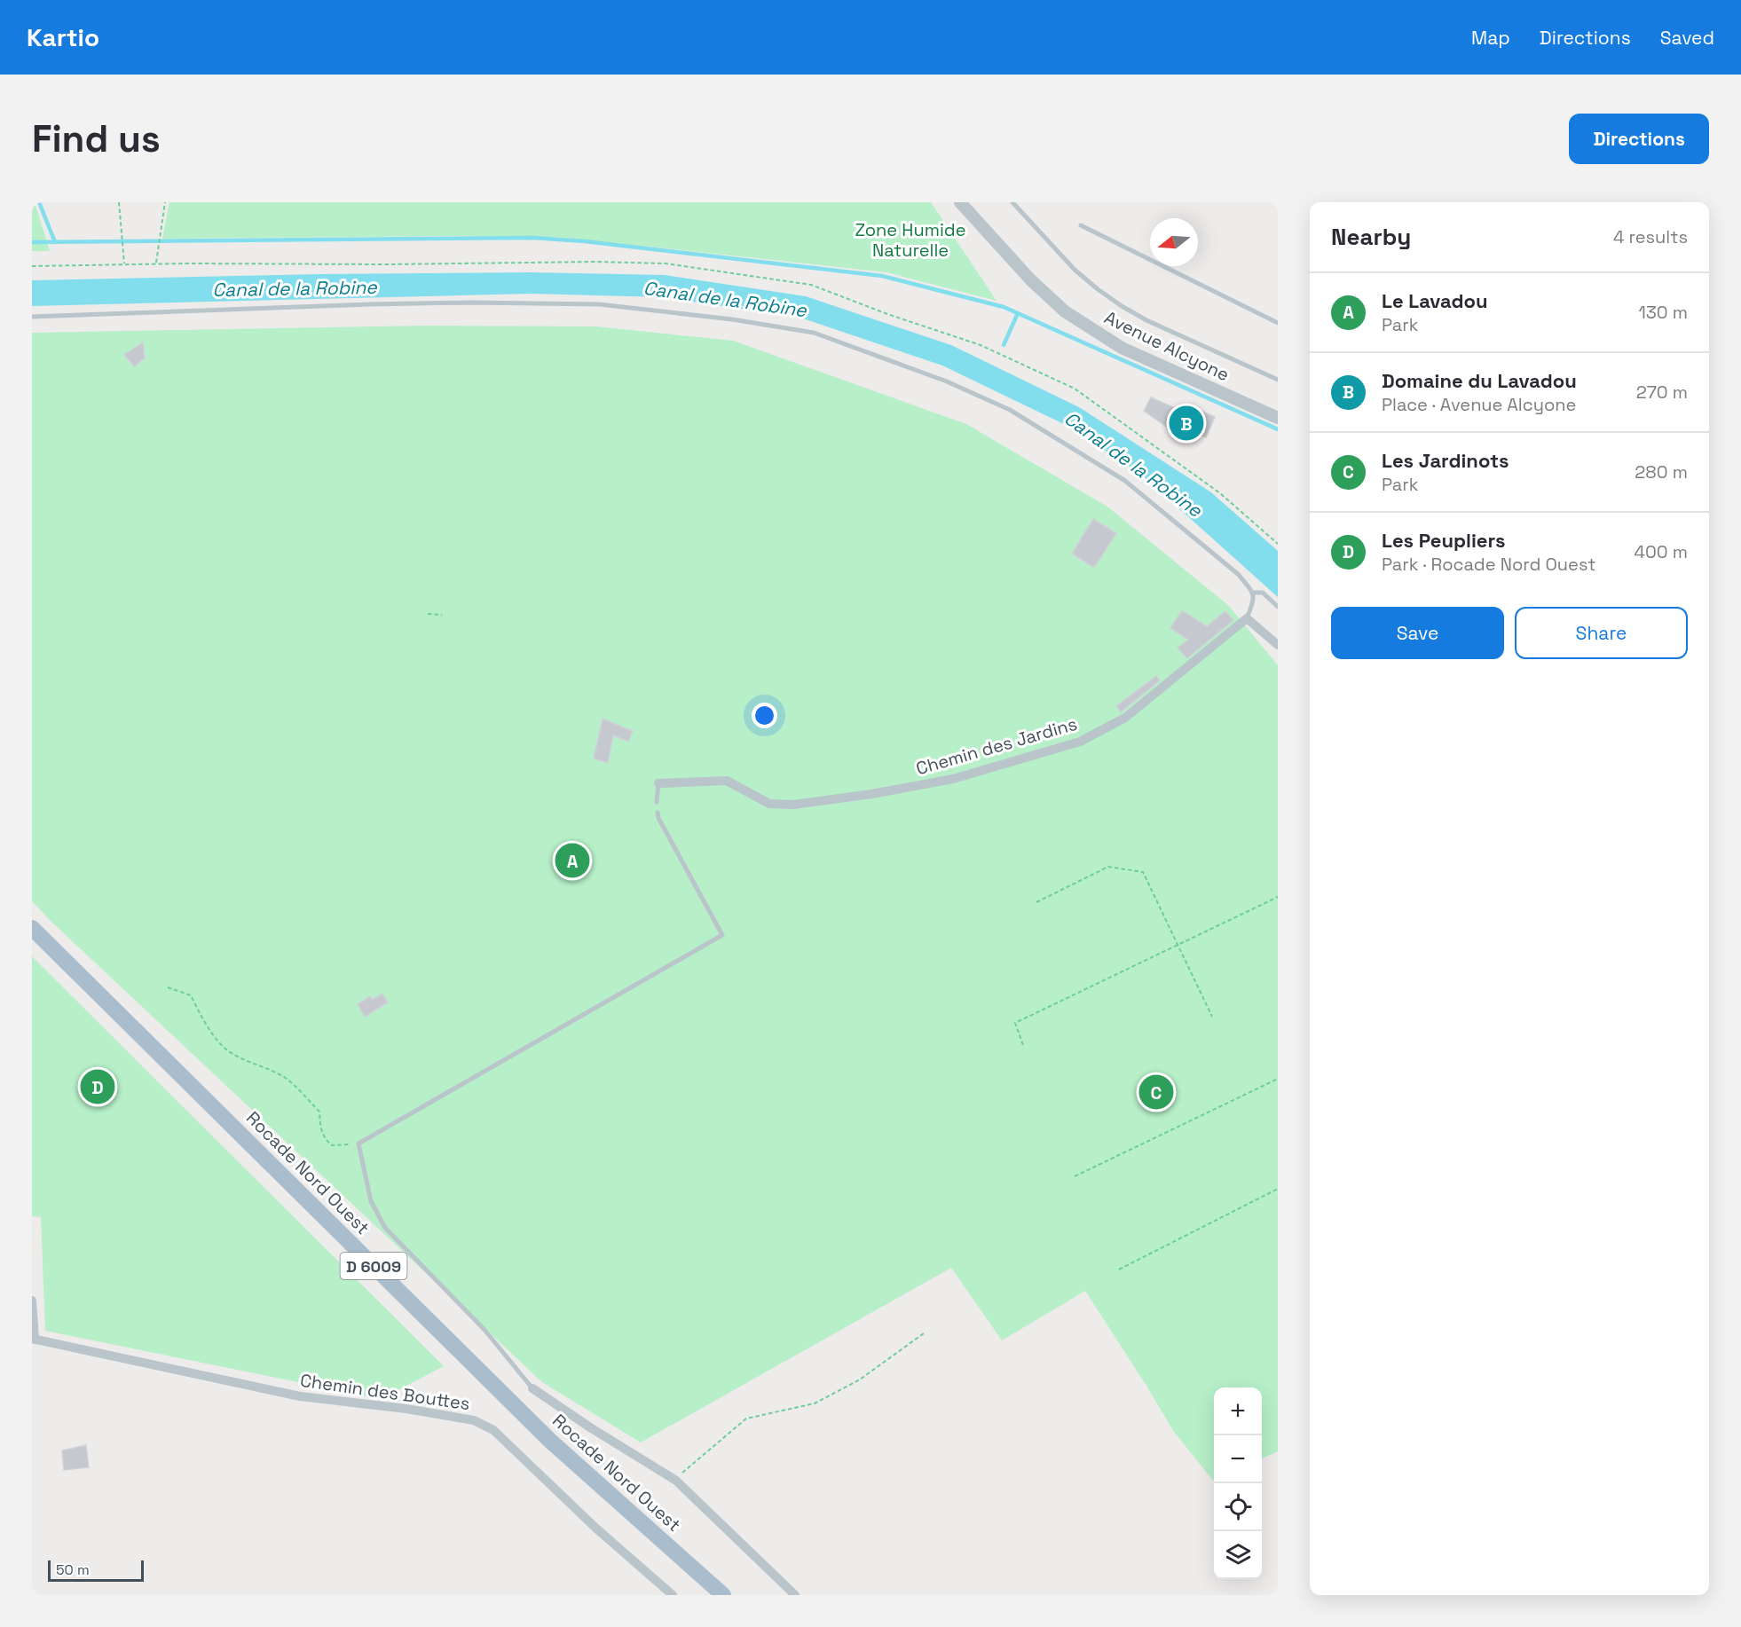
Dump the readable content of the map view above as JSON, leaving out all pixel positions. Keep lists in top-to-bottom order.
{
  "streets": {
    "main road": ["Rocade Nord Ouest", "D 6009"],
    "street": ["Avenue Alcyone", "Chemin des Jardins", "Chemin des Bouttes"]
  },
  "water": ["Canal de la Robine"],
  "parks": ["Zone Humide Naturelle"],
  "scale_bar": "50 m",
  "north": "left",
  "page": {
    "header": "Kartio",
    "nav": ["Map", "Directions", "Saved"],
    "buttons": [
      "Directions",
      ["Save", "Share"]
    ],
    "title": "Find us",
    "heading": ["Nearby", "4 results"],
    "list": [
      {
        "mark": "A",
        "name": "Le Lavadou",
        "note": "Park",
        "value": "130 m"
      },
      {
        "mark": "B",
        "name": "Domaine du Lavadou",
        "note": "Place · Avenue Alcyone",
        "value": "270 m"
      },
      {
        "mark": "C",
        "name": "Les Jardinots",
        "note": "Park",
        "value": "280 m"
      },
      {
        "mark": "D",
        "name": "Les Peupliers",
        "note": "Park · Rocade Nord Ouest",
        "value": "400 m"
      }
    ],
    "pins": [
      "B",
      "A",
      "D",
      "C"
    ],
    "map_buttons": ["+", "−"],
    "scale": "50 m"
  }
}
